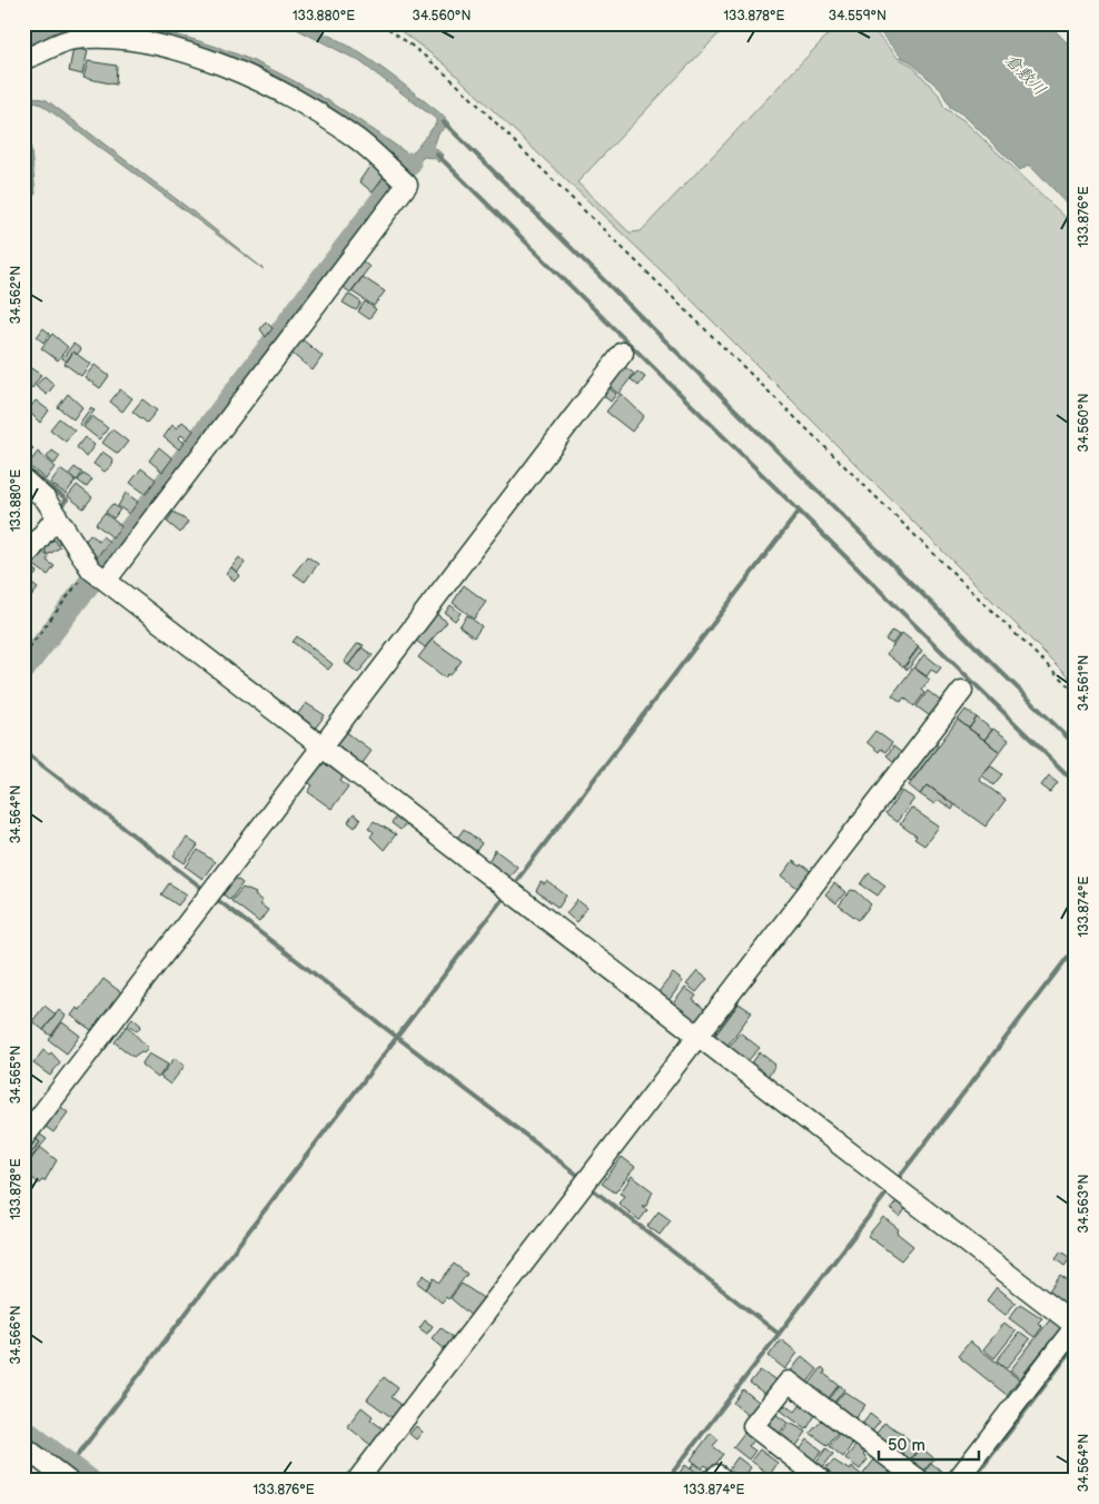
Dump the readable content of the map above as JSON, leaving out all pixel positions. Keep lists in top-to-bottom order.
{
  "water": ["倉敷川"],
  "scale_bar": "50 m",
  "coordinates": [
    "133.880°E",
    "34.560°N",
    "133.878°E",
    "34.559°N",
    "133.876°E",
    "34.562°N",
    "34.561°N",
    "34.564°N",
    "133.874°E",
    "34.565°N",
    "34.563°N",
    "34.566°N"
  ]
}
